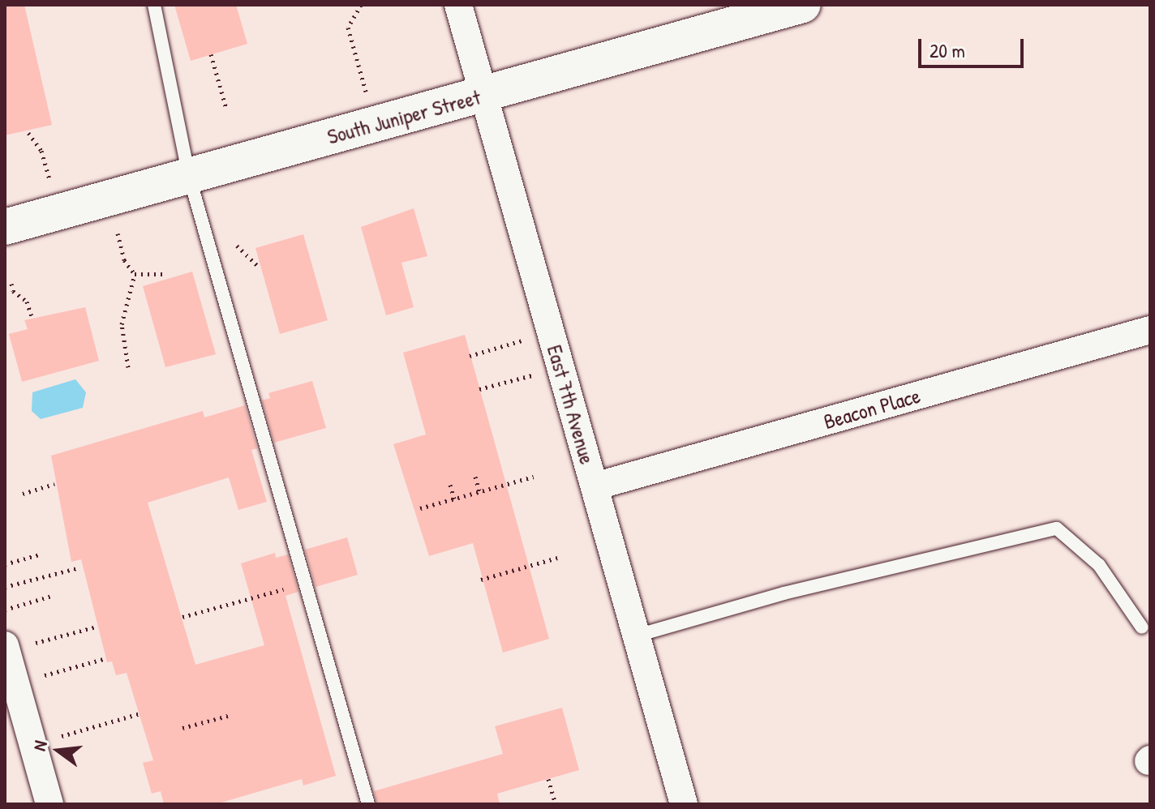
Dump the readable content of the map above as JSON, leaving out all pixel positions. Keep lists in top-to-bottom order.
{
  "streets": {
    "main road": ["South Juniper Street"],
    "street": ["East 7th Avenue", "Beacon Place"]
  },
  "crossings": [
    ["South Juniper Street", "East 7th Avenue"],
    ["East 7th Avenue", "Beacon Place"]
  ],
  "scale_bar": "20 m",
  "north": "left"
}
